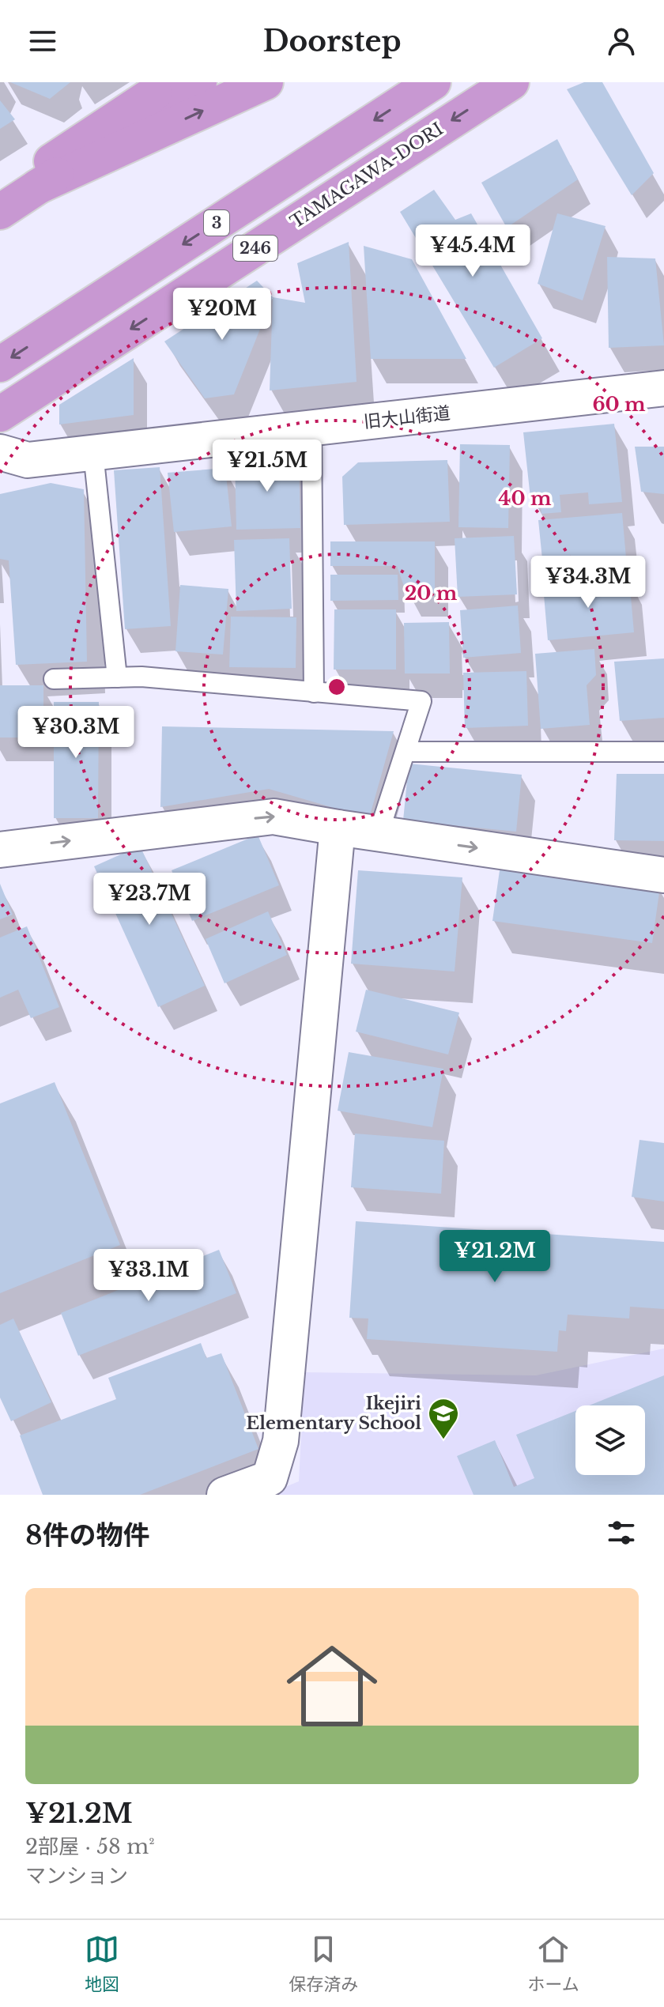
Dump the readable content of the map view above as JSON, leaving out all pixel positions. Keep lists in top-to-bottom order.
{
  "streets": {
    "highway": ["TAMAGAWA-DORI", "3", "246"],
    "street": ["旧大山街道"]
  },
  "places": {
    "school or university": ["Ikejiri Elementary School"]
  },
  "page": {
    "header": "Doorstep",
    "price": [
      "¥45.4M",
      "¥20M",
      "¥21.5M",
      "¥34.3M",
      "¥30.3M",
      "¥23.7M",
      "¥21.2M",
      "¥33.1M"
    ],
    "heading": "8件の物件",
    "list": [
      {
        "name": "¥21.2M",
        "note": "2部屋 · 58 m² · マンション"
      }
    ],
    "tabs": ["地図", "保存済み", "ホーム"]
  },
  "rings": ["60 m", "40 m", "20 m"]
}
